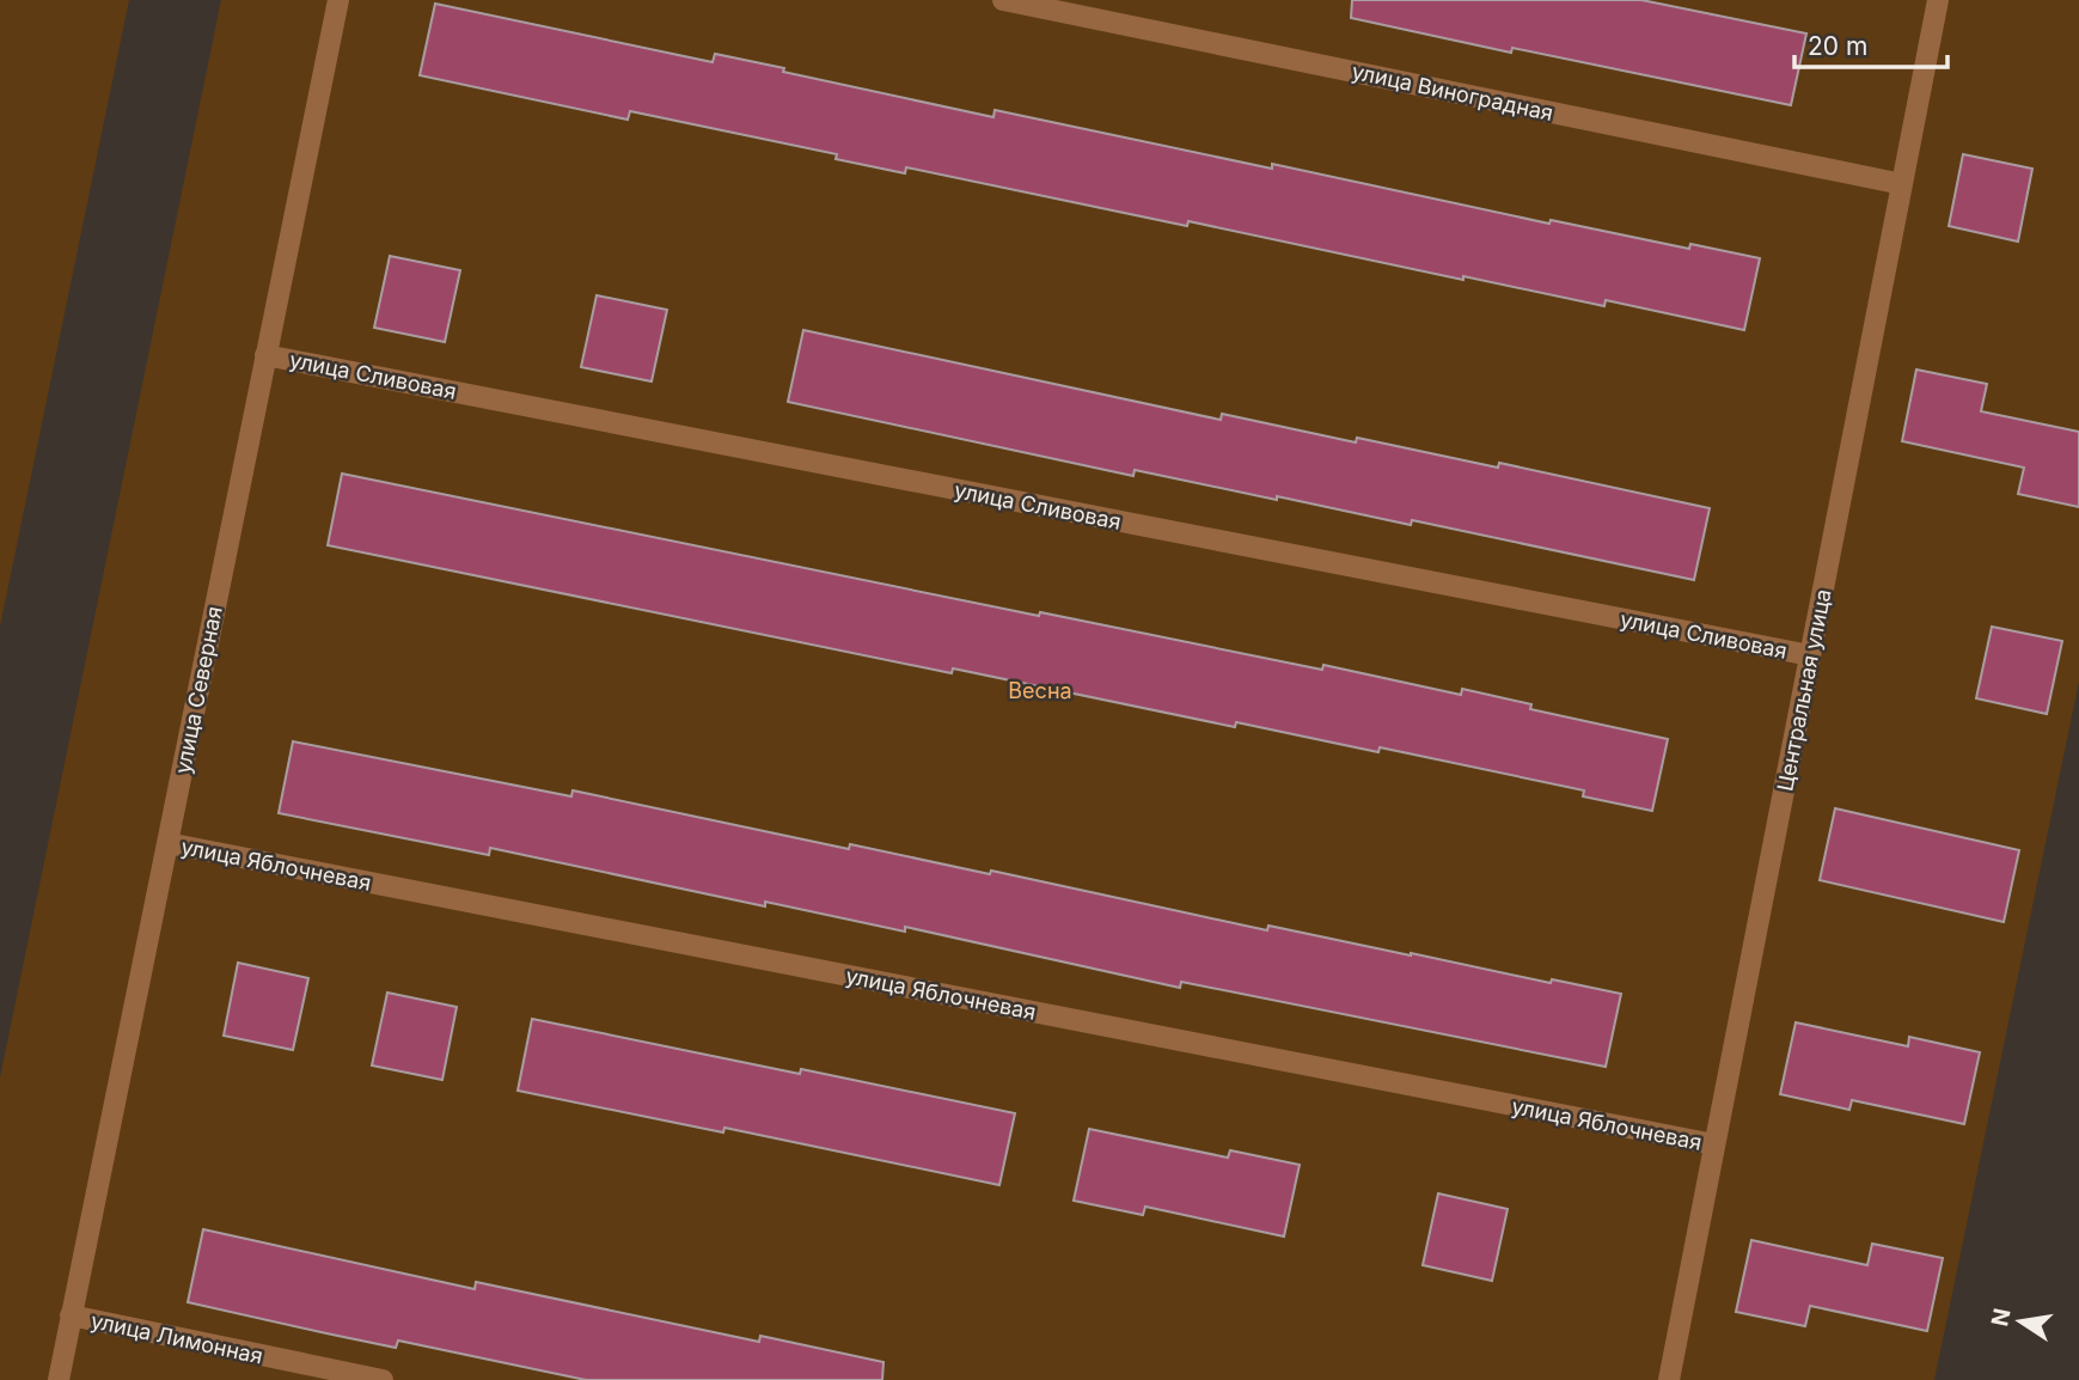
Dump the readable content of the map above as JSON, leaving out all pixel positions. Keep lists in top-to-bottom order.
{
  "streets": {
    "street": [
      "улица Виноградная",
      "улица Сливовая",
      "улица Северная",
      "Центральная улица",
      "улица Яблочневая",
      "улица Лимонная"
    ]
  },
  "crossings": [
    ["улица Виноградная", "Центральная улица"],
    ["улица Сливовая", "улица Северная"],
    ["улица Сливовая", "Центральная улица"],
    ["улица Северная", "улица Яблочневая"],
    ["улица Северная", "улица Лимонная"],
    ["Центральная улица", "улица Яблочневая"]
  ],
  "parks": ["Весна"],
  "scale_bar": "20 m",
  "north": "left"
}
